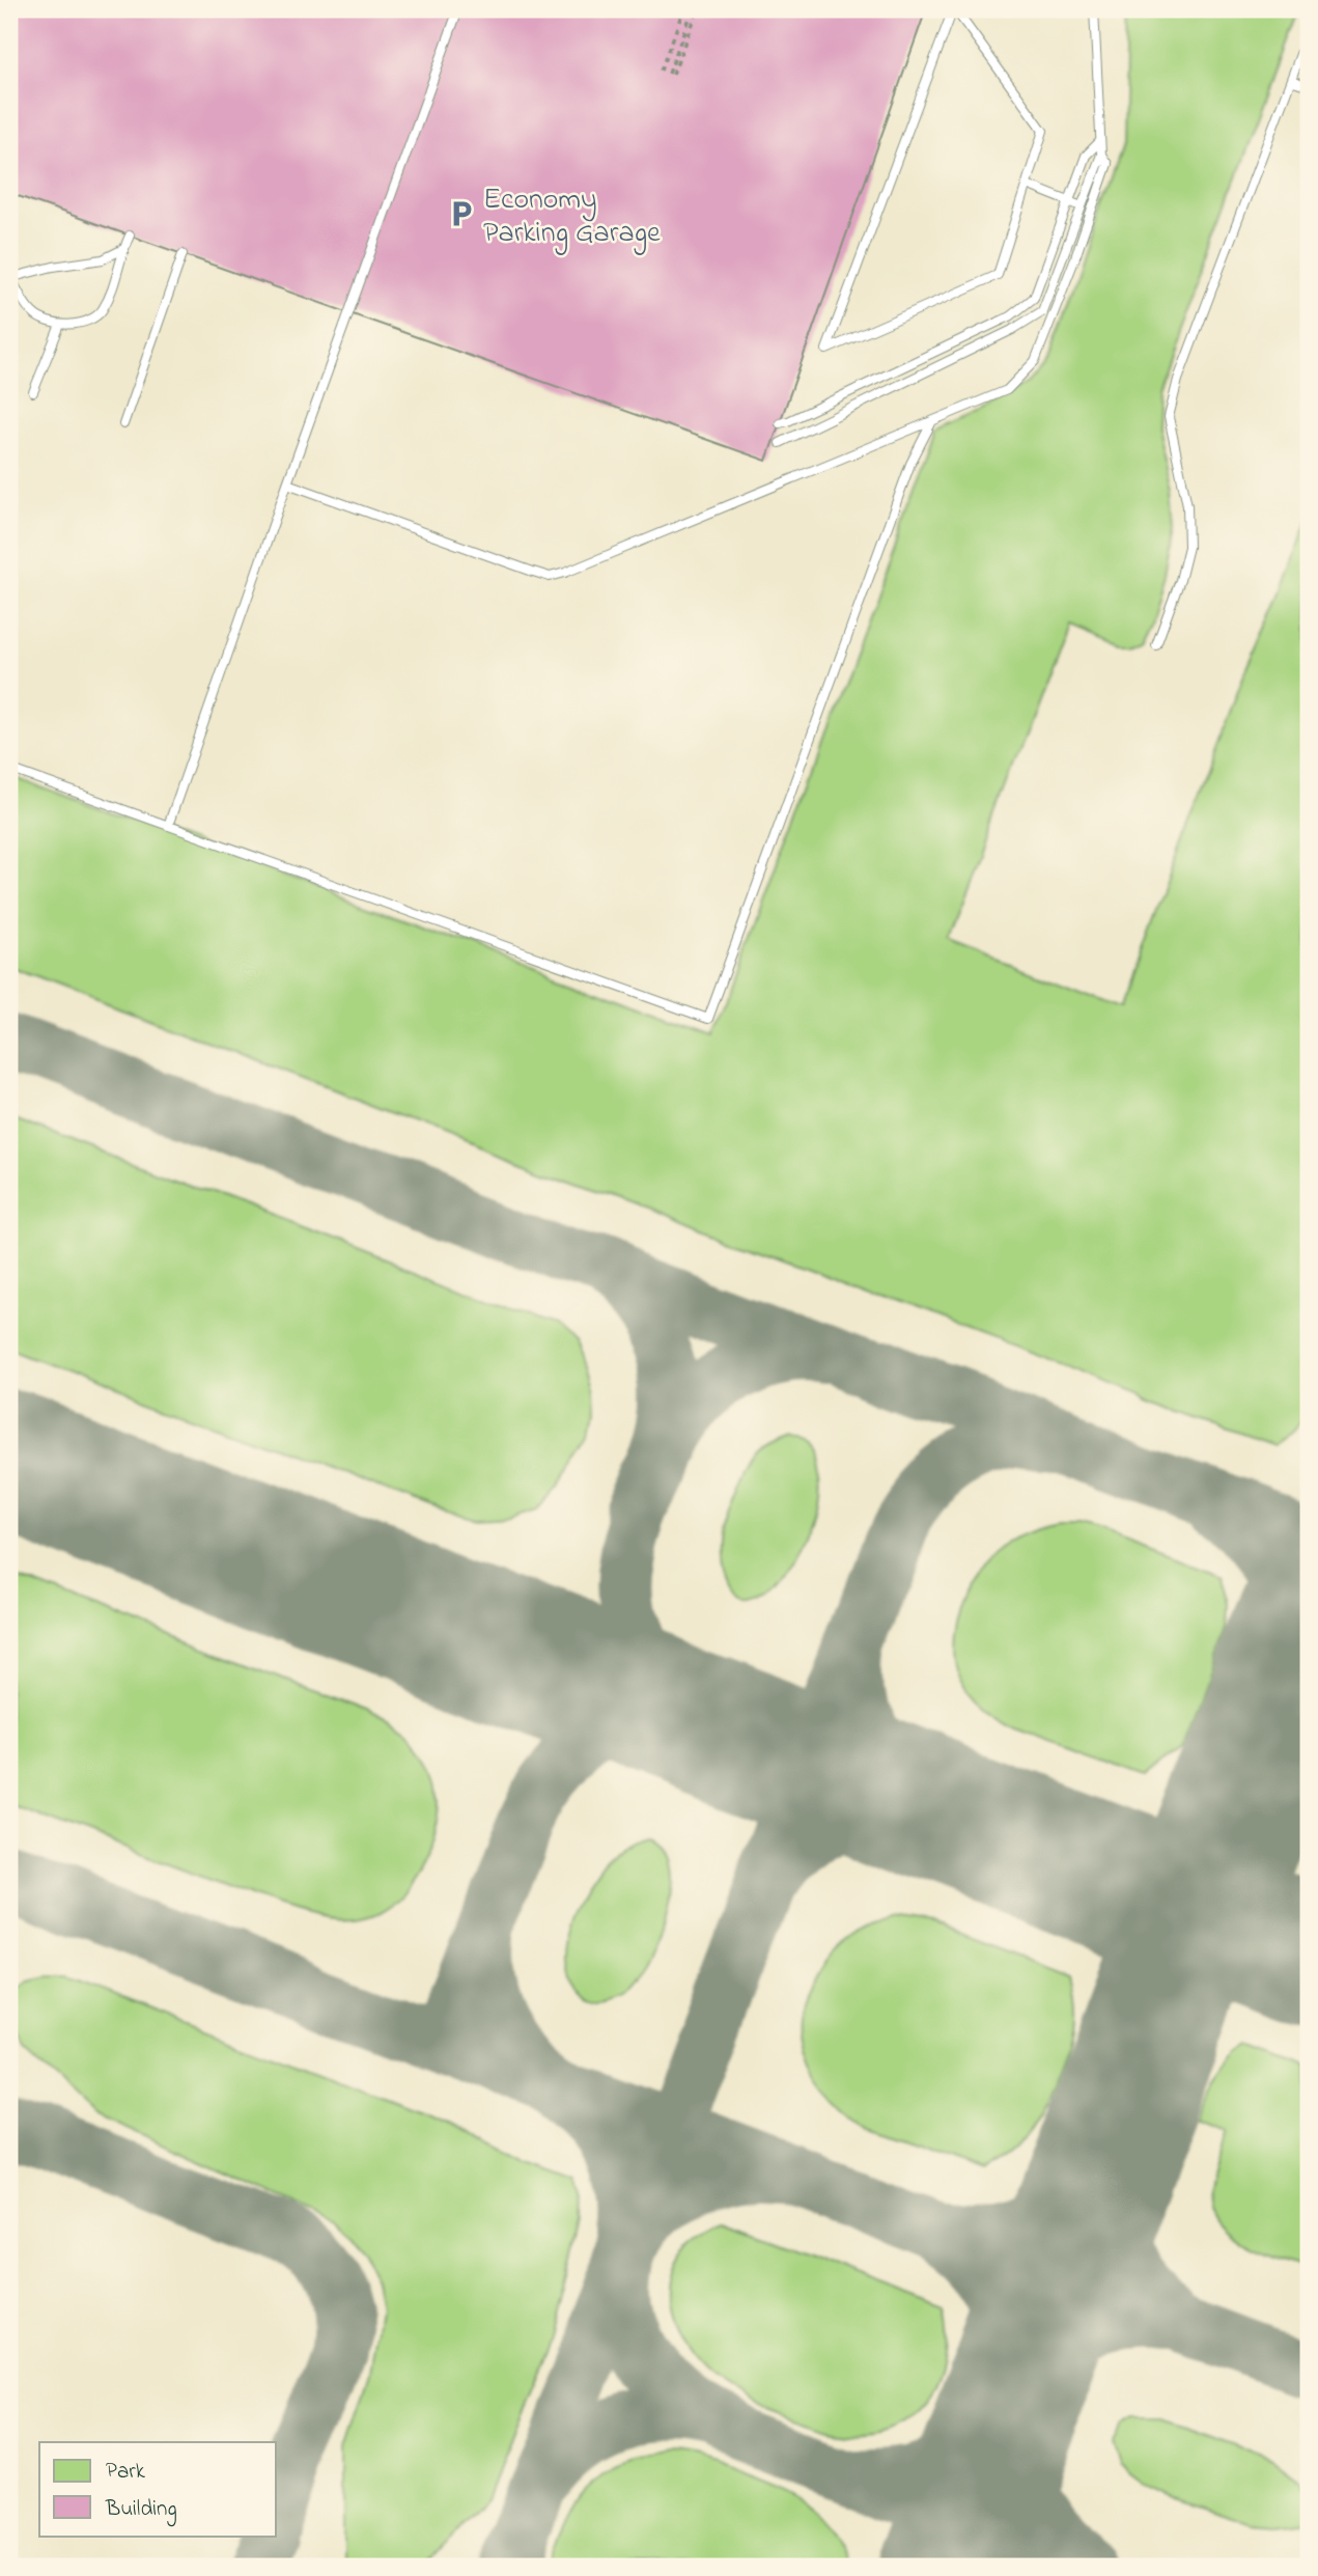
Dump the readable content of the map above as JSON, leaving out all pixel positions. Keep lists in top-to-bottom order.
{
  "places": {
    "parking": ["Economy Parking Garage"]
  },
  "legend": ["Park", "Building"]
}
